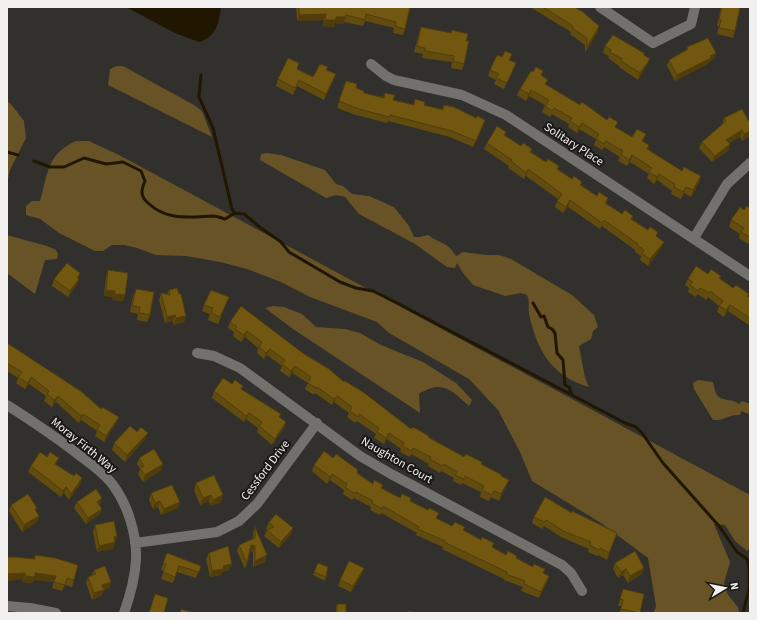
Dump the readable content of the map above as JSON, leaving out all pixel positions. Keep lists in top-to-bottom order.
{
  "streets": {
    "street": [
      "Solitary Place",
      "Moray Firth Way",
      "Naughton Court",
      "Cessford Drive"
    ]
  },
  "crossings": [
    ["Moray Firth Way", "Cessford Drive"],
    ["Naughton Court", "Cessford Drive"]
  ],
  "north": "right"
}
